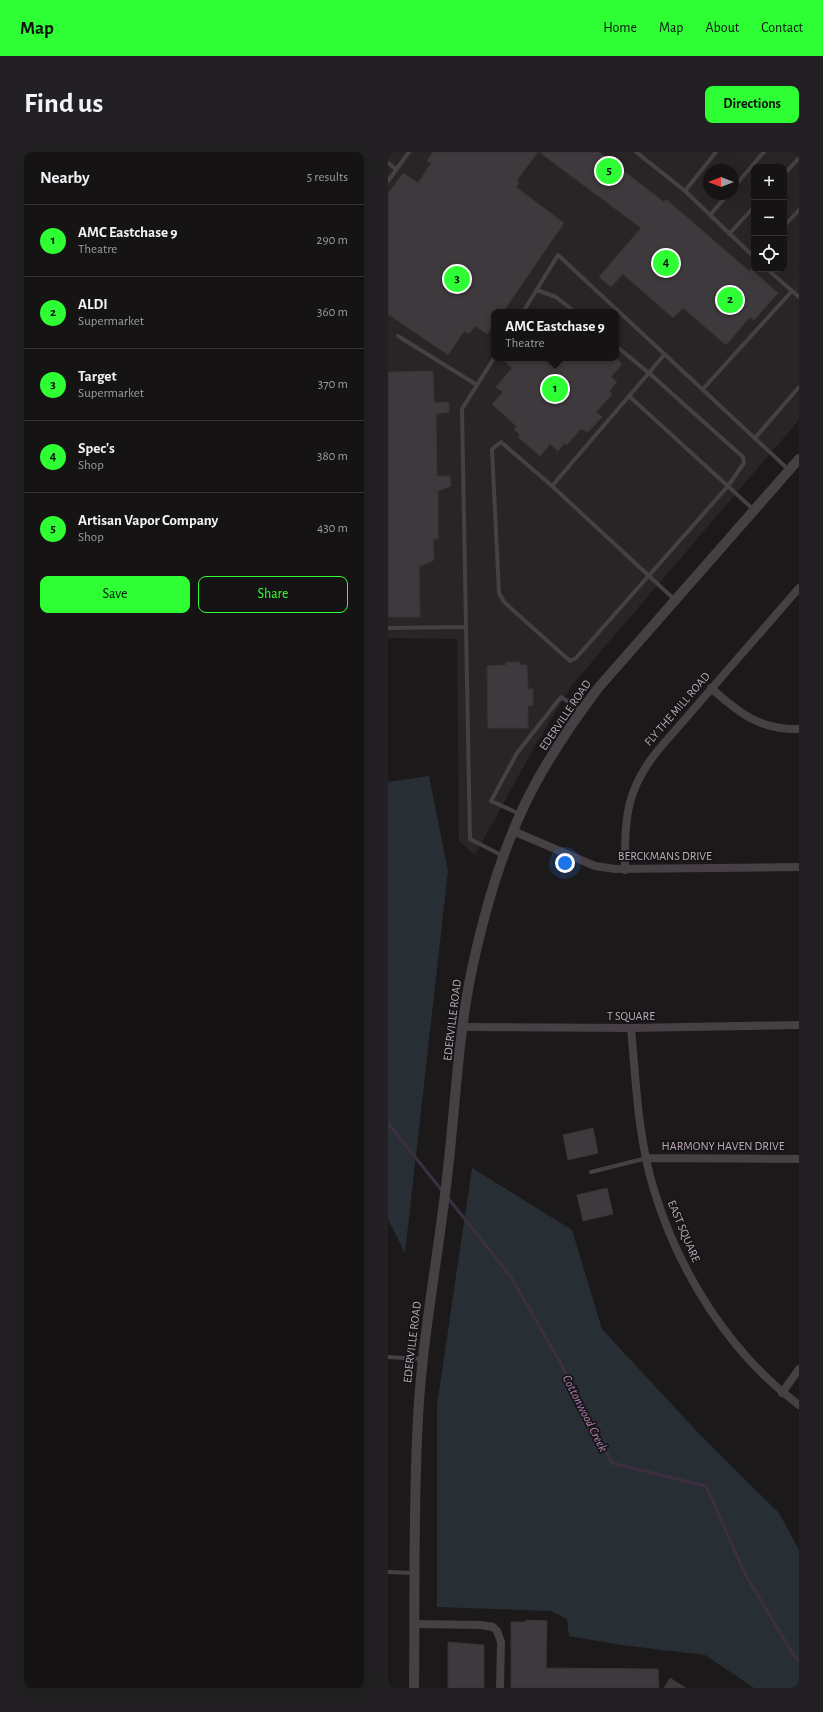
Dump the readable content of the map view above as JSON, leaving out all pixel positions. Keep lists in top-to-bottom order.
{
  "streets": {
    "street": [
      "FLY THE MILL ROAD",
      "EDERVILLE ROAD",
      "BERCKMANS DRIVE",
      "T SQUARE",
      "HARMONY HAVEN DRIVE",
      "EAST SQUARE"
    ]
  },
  "crossings": [
    ["FLY THE MILL ROAD", "BERCKMANS DRIVE"],
    ["EDERVILLE ROAD", "BERCKMANS DRIVE"],
    ["EDERVILLE ROAD", "T SQUARE"],
    ["T SQUARE", "EAST SQUARE"],
    ["HARMONY HAVEN DRIVE", "EAST SQUARE"]
  ],
  "water": ["Cottonwood Creek"],
  "north": "left",
  "page": {
    "header": "Map",
    "nav": [
      "Home",
      "Map",
      "About",
      "Contact"
    ],
    "buttons": [
      "Directions",
      ["Save", "Share"]
    ],
    "title": "Find us",
    "heading": ["Nearby", "5 results"],
    "pins": [
      "5",
      "4",
      "3",
      "2",
      "1"
    ],
    "map_buttons": ["+", "−"],
    "list": [
      {
        "mark": "1",
        "name": "AMC Eastchase 9",
        "note": "Theatre",
        "value": "290 m"
      },
      {
        "mark": "2",
        "name": "ALDI",
        "note": "Supermarket",
        "value": "360 m"
      },
      {
        "mark": "3",
        "name": "Target",
        "note": "Supermarket",
        "value": "370 m"
      },
      {
        "mark": "4",
        "name": "Spec's",
        "note": "Shop",
        "value": "380 m"
      },
      {
        "mark": "5",
        "name": "Artisan Vapor Company",
        "note": "Shop",
        "value": "430 m"
      }
    ],
    "popup": ["AMC Eastchase 9", "Theatre"]
  }
}
